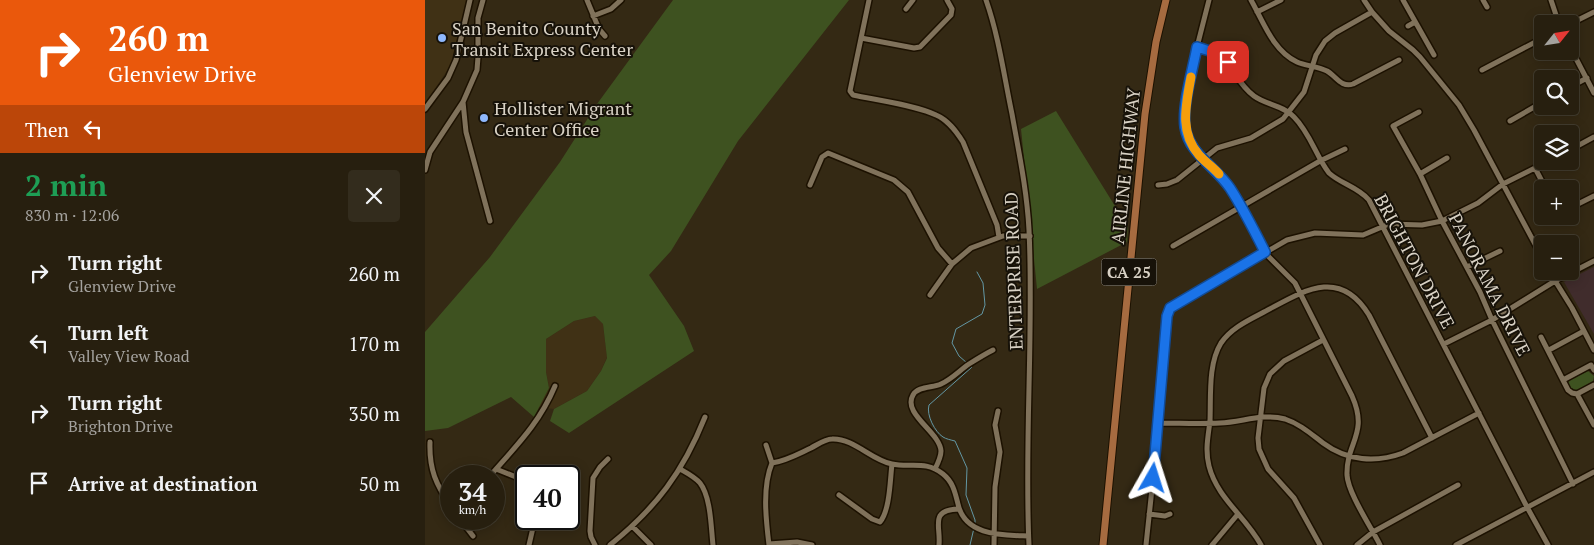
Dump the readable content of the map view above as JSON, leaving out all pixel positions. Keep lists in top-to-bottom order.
{
  "streets": {
    "main road": ["AIRLINE HIGHWAY", "CA 25"],
    "street": ["BRIGHTON DRIVE", "ENTERPRISE ROAD", "PANORAMA DRIVE"]
  },
  "places": ["San Benito County Transit Express Center", "Hollister Migrant Center Office"],
  "north": "top right",
  "page": {
    "turn": ["260 m", "Glenview Drive"],
    "map_buttons": ["+", "−"],
    "then": "Then",
    "heading": ["2 min", "830 m · 12:06"],
    "list": [
      {
        "name": "Turn right",
        "note": "Glenview Drive",
        "value": "260 m"
      },
      {
        "name": "Turn left",
        "note": "Valley View Road",
        "value": "170 m"
      },
      {
        "name": "Turn right",
        "note": "Brighton Drive",
        "value": "350 m"
      },
      {
        "name": "Arrive at destination",
        "value": "50 m"
      }
    ],
    "speed": "34 km/h",
    "limit": "40"
  }
}
